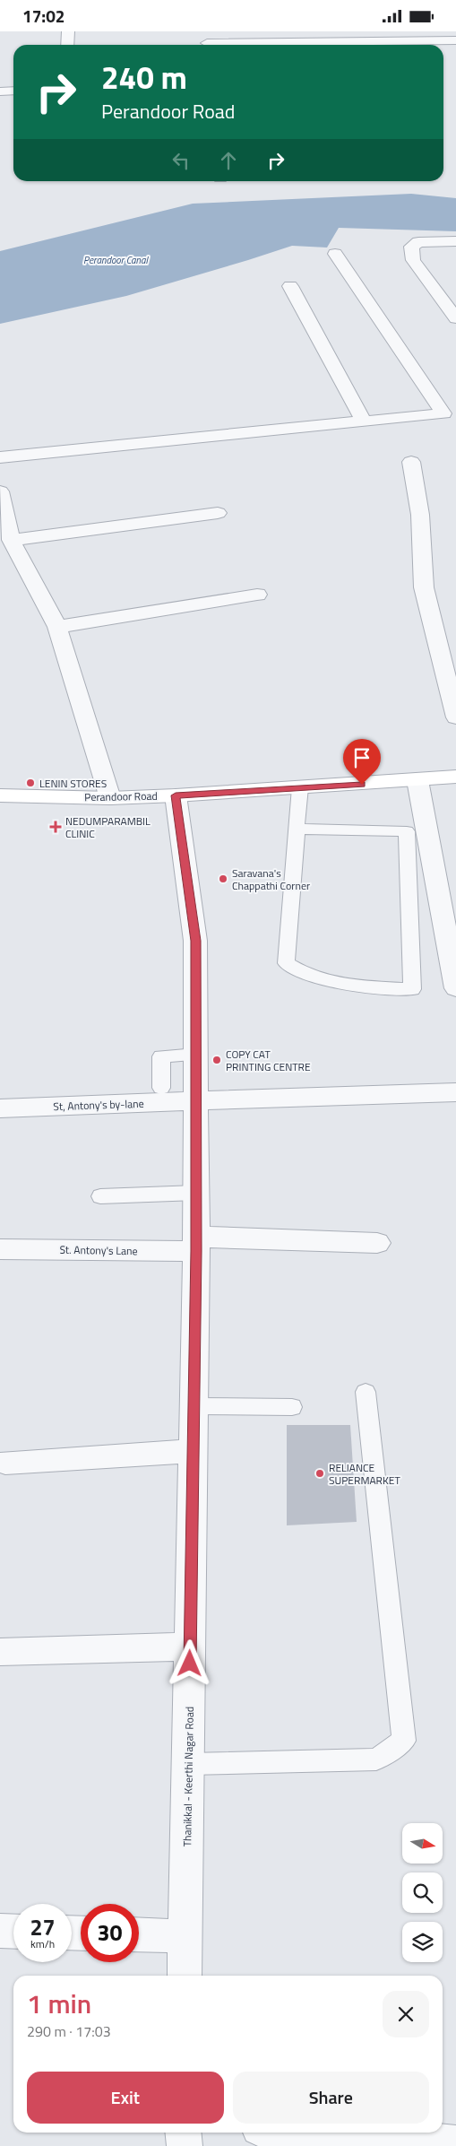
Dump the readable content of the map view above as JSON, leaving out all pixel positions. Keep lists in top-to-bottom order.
{
  "streets": {
    "main road": ["Perandoor Road"],
    "street": ["St, Antony's by-lane", "St. Antony's Lane", "Thanikkal - Keerthi Nagar Road"]
  },
  "crossings": [
    ["Perandoor Road", "Thanikkal - Keerthi Nagar Road"],
    ["St, Antony's by-lane", "Thanikkal - Keerthi Nagar Road"],
    ["St. Antony's Lane", "Thanikkal - Keerthi Nagar Road"]
  ],
  "water": ["Perandoor Canal"],
  "places": {
    "other": [
      "LENIN STORES",
      "Saravana's Chappathi Corner",
      "COPY CAT PRINTING CENTRE",
      "RELIANCE SUPERMARKET"
    ],
    "health": ["NEDUMPARAMBIL CLINIC"]
  },
  "north": "right",
  "page": {
    "status": "17:02",
    "turn": ["240 m", "Perandoor Road"],
    "speed": "27 km/h",
    "limit": "30",
    "heading": ["1 min", "290 m · 17:03"],
    "buttons": ["Exit", "Share"]
  }
}
